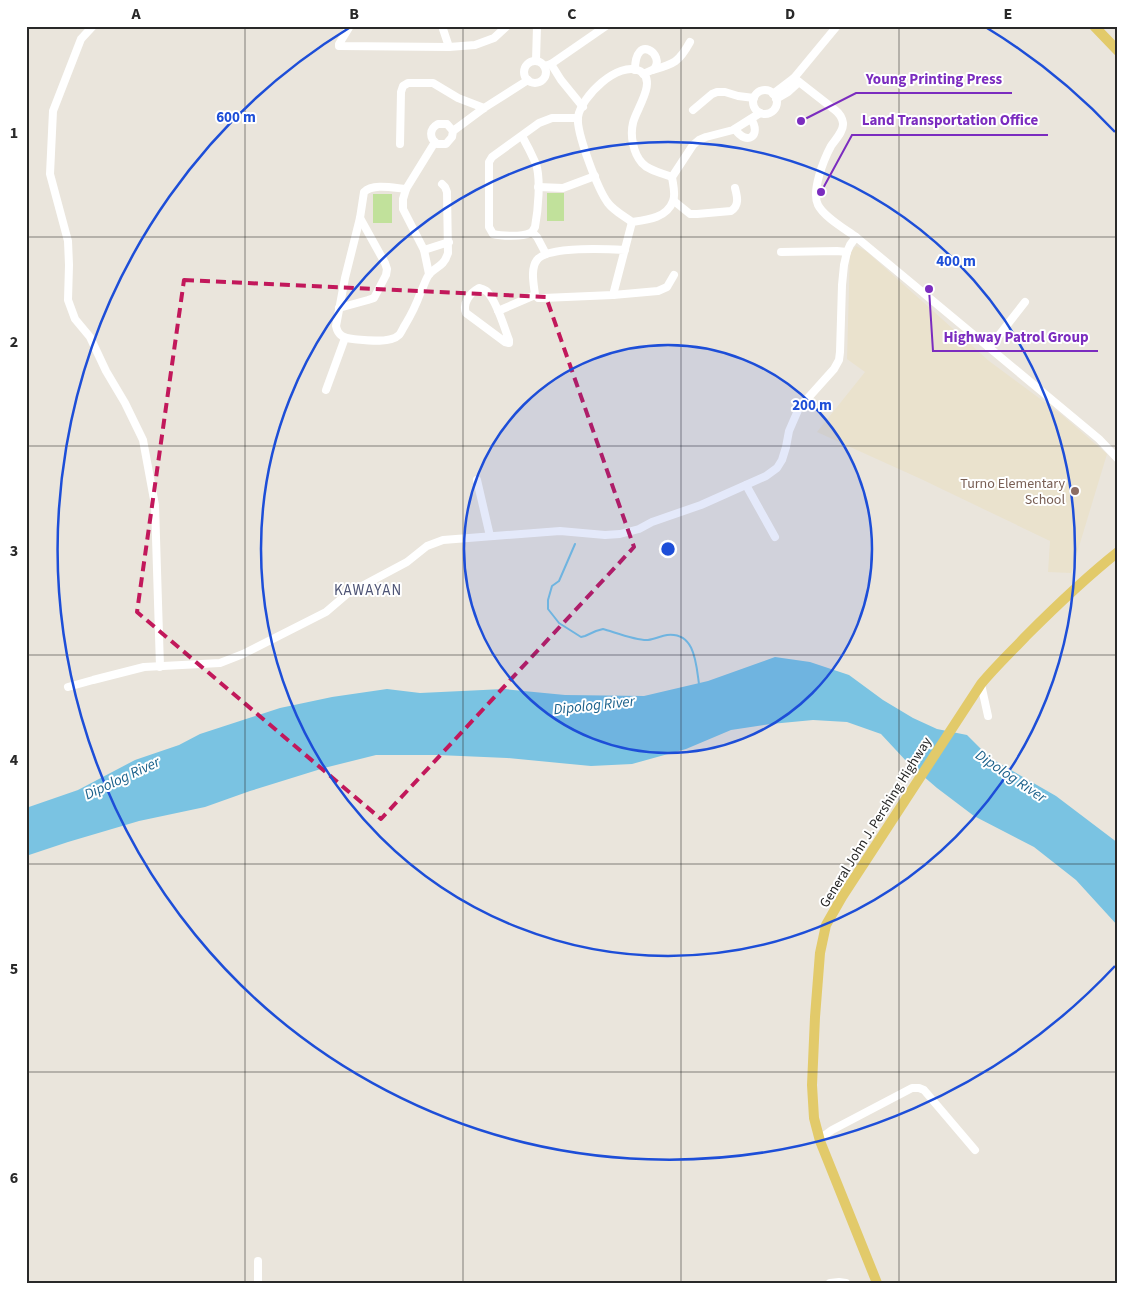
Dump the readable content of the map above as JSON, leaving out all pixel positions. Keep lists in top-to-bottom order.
{
  "streets": {
    "main road": ["General John J. Pershing Highway"]
  },
  "districts": ["KAWAYAN"],
  "water": ["Dipolog River"],
  "places": [
    "Young Printing Press",
    "Land Transportation Office",
    "Highway Patrol Group",
    "Turno Elementary School"
  ],
  "grid": {
    "columns": [
      "A",
      "B",
      "C",
      "D",
      "E"
    ],
    "rows": [
      "1",
      "2",
      "3",
      "4",
      "5",
      "6"
    ]
  },
  "rings": ["600 m", "400 m", "200 m"]
}
